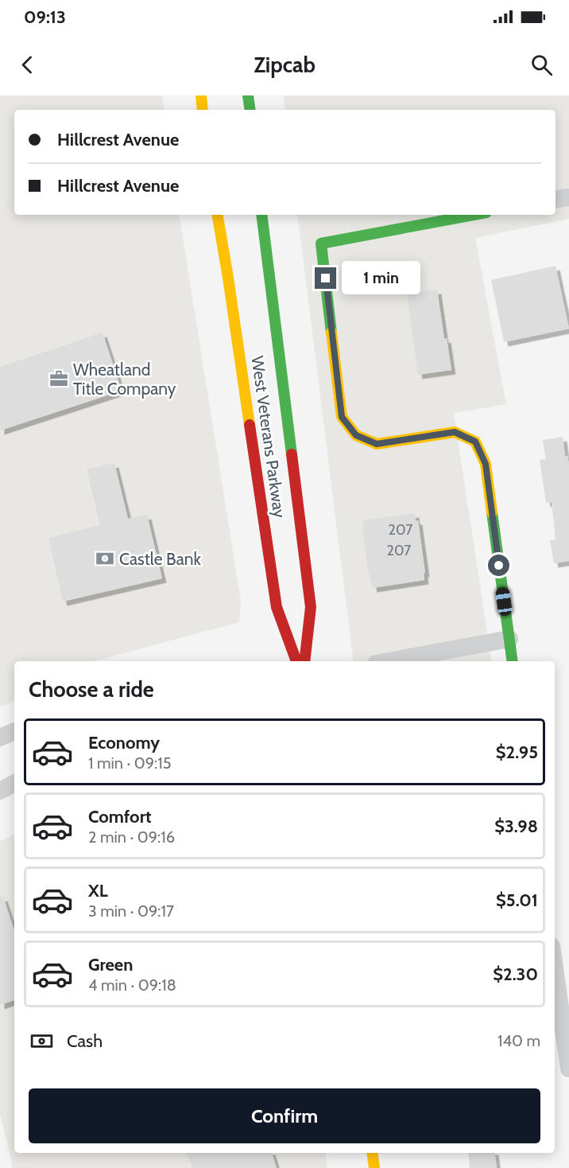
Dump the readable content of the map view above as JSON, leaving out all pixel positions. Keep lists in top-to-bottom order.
{
  "streets": {
    "main road": ["West Veterans Parkway"]
  },
  "places": {
    "office": ["Wheatland Title Company"],
    "bank": ["Castle Bank"]
  },
  "house_numbers": ["207", "207"],
  "page": {
    "status": "09:13",
    "header": "Zipcab",
    "banner": ["Hillcrest Avenue", "Hillcrest Avenue"],
    "bubble": "1 min",
    "heading": "Choose a ride",
    "list": [
      {
        "name": "Economy",
        "note": "1 min · 09:15",
        "value": "$2.95"
      },
      {
        "name": "Comfort",
        "note": "2 min · 09:16",
        "value": "$3.98"
      },
      {
        "name": "XL",
        "note": "3 min · 09:17",
        "value": "$5.01"
      },
      {
        "name": "Green",
        "note": "4 min · 09:18",
        "value": "$2.30"
      }
    ],
    "pay": ["Cash", "140 m"],
    "buttons": "Confirm"
  }
}
